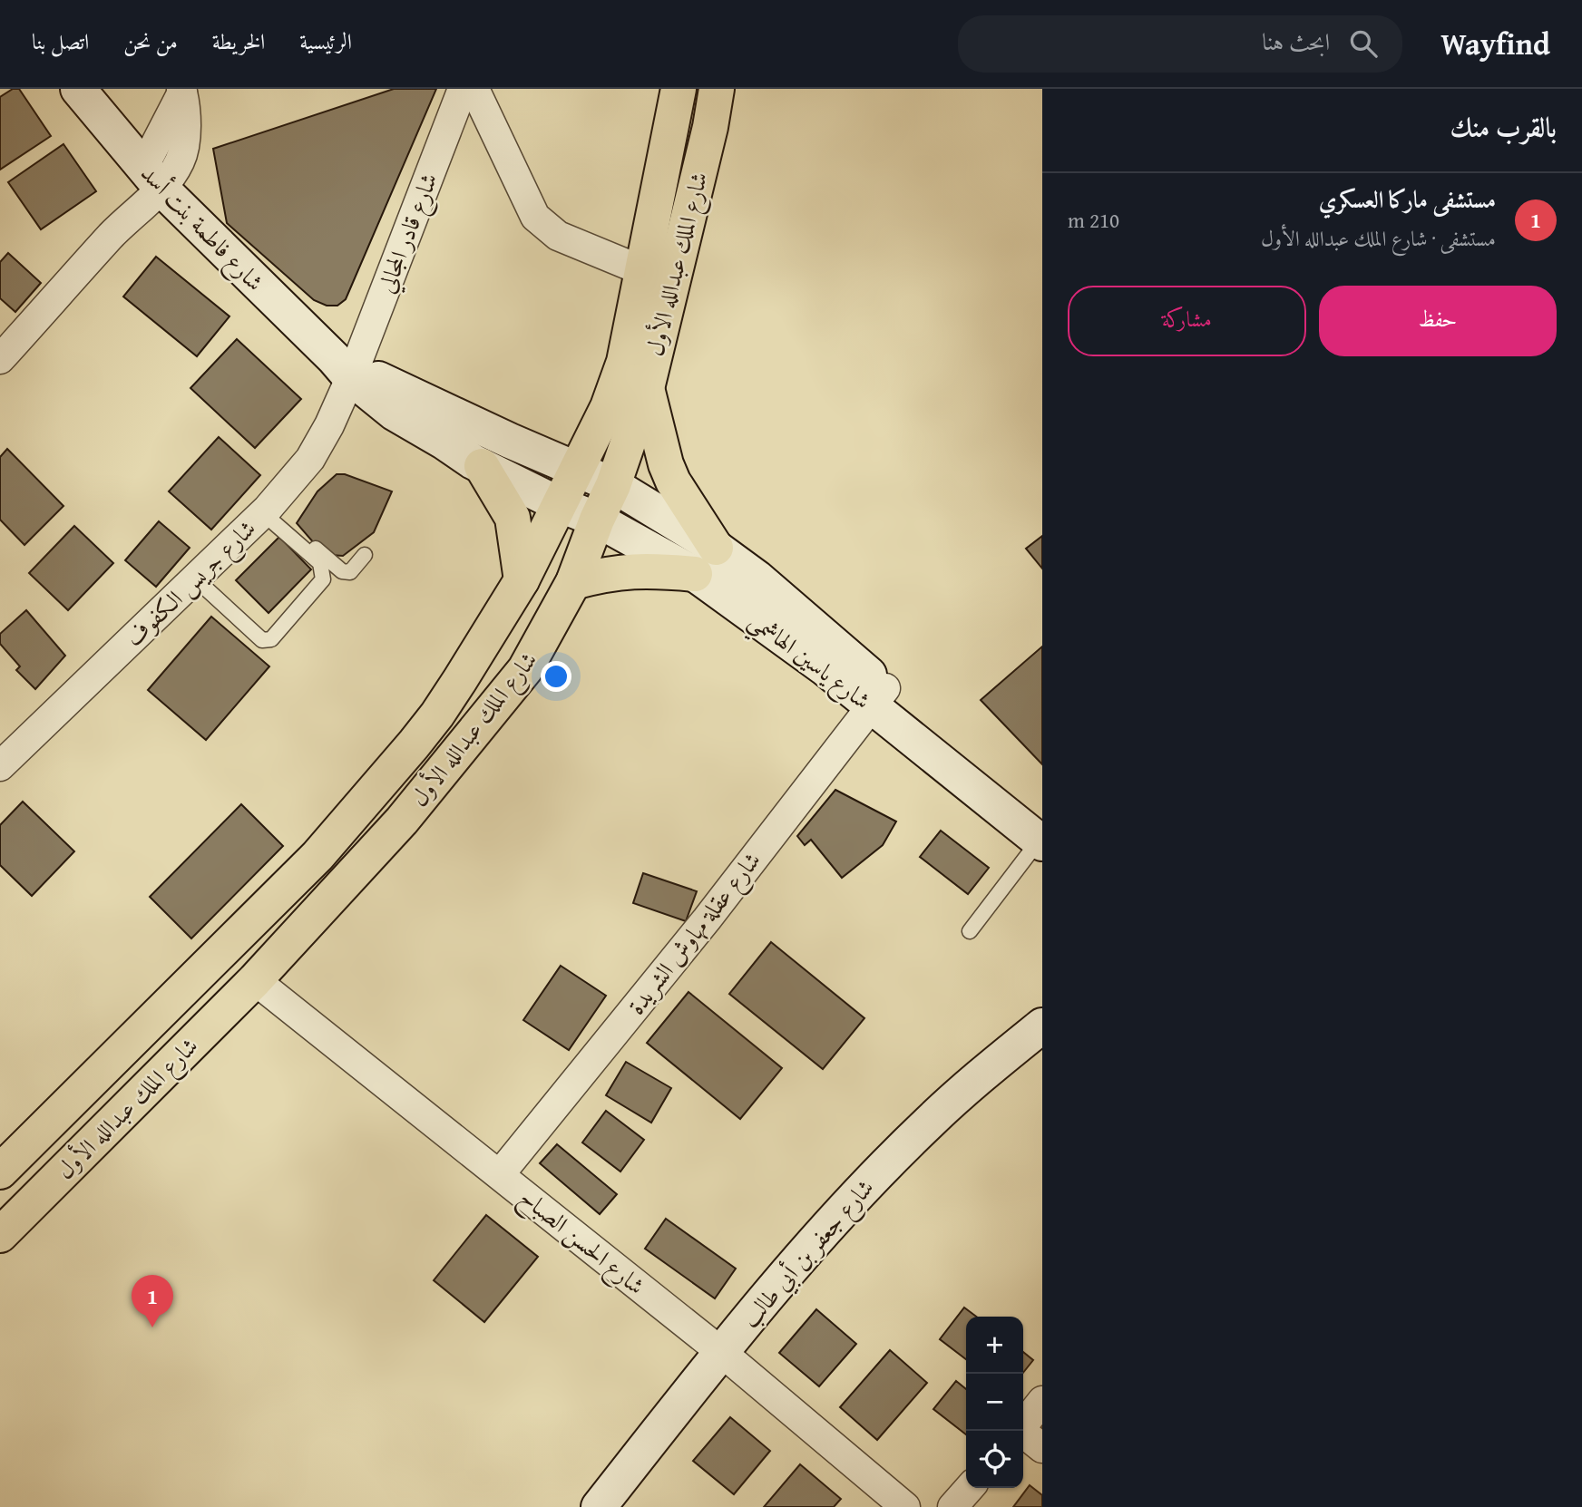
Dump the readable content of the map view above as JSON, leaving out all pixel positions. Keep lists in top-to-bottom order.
{
  "streets": {
    "main road": ["شارع الملك عبدالله الأول"],
    "street": [
      "شارع فاطمة بنت أسد",
      "شارع قادر المجالي",
      "شارع جريس الكفوف",
      "شارع ياسين الهاشمي",
      "شارع عقلة مهاوش الشريدة",
      "شارع الحسن الصباح",
      "شارع جعفر بن أبي طالب"
    ]
  },
  "crossings": [
    ["شارع فاطمة بنت أسد", "شارع قادر المجالي"],
    ["شارع فاطمة بنت أسد", "شارع الملك عبدالله الأول"],
    ["شارع فاطمة بنت أسد", "شارع جريس الكفوف"],
    ["شارع فاطمة بنت أسد", "شارع ياسين الهاشمي"],
    ["شارع قادر المجالي", "شارع جريس الكفوف"],
    ["شارع الملك عبدالله الأول", "شارع ياسين الهاشمي"],
    ["شارع الملك عبدالله الأول", "شارع الحسن الصباح"],
    ["شارع ياسين الهاشمي", "شارع عقلة مهاوش الشريدة"],
    ["شارع عقلة مهاوش الشريدة", "شارع الحسن الصباح"],
    ["شارع الحسن الصباح", "شارع جعفر بن أبي طالب"]
  ],
  "page": {
    "header": "Wayfind",
    "search": "ابحث هنا",
    "nav": [
      "الرئيسية",
      "الخريطة",
      "من نحن",
      "اتصل بنا"
    ],
    "heading": "بالقرب منك",
    "list": [
      {
        "mark": "1",
        "name": "مستشفى ماركا العسكري",
        "note": "مستشفى · شارع الملك عبدالله الأول",
        "value": "210 m"
      }
    ],
    "buttons": ["حفظ", "مشاركة"],
    "pins": "1",
    "map_buttons": ["+", "−"]
  }
}
